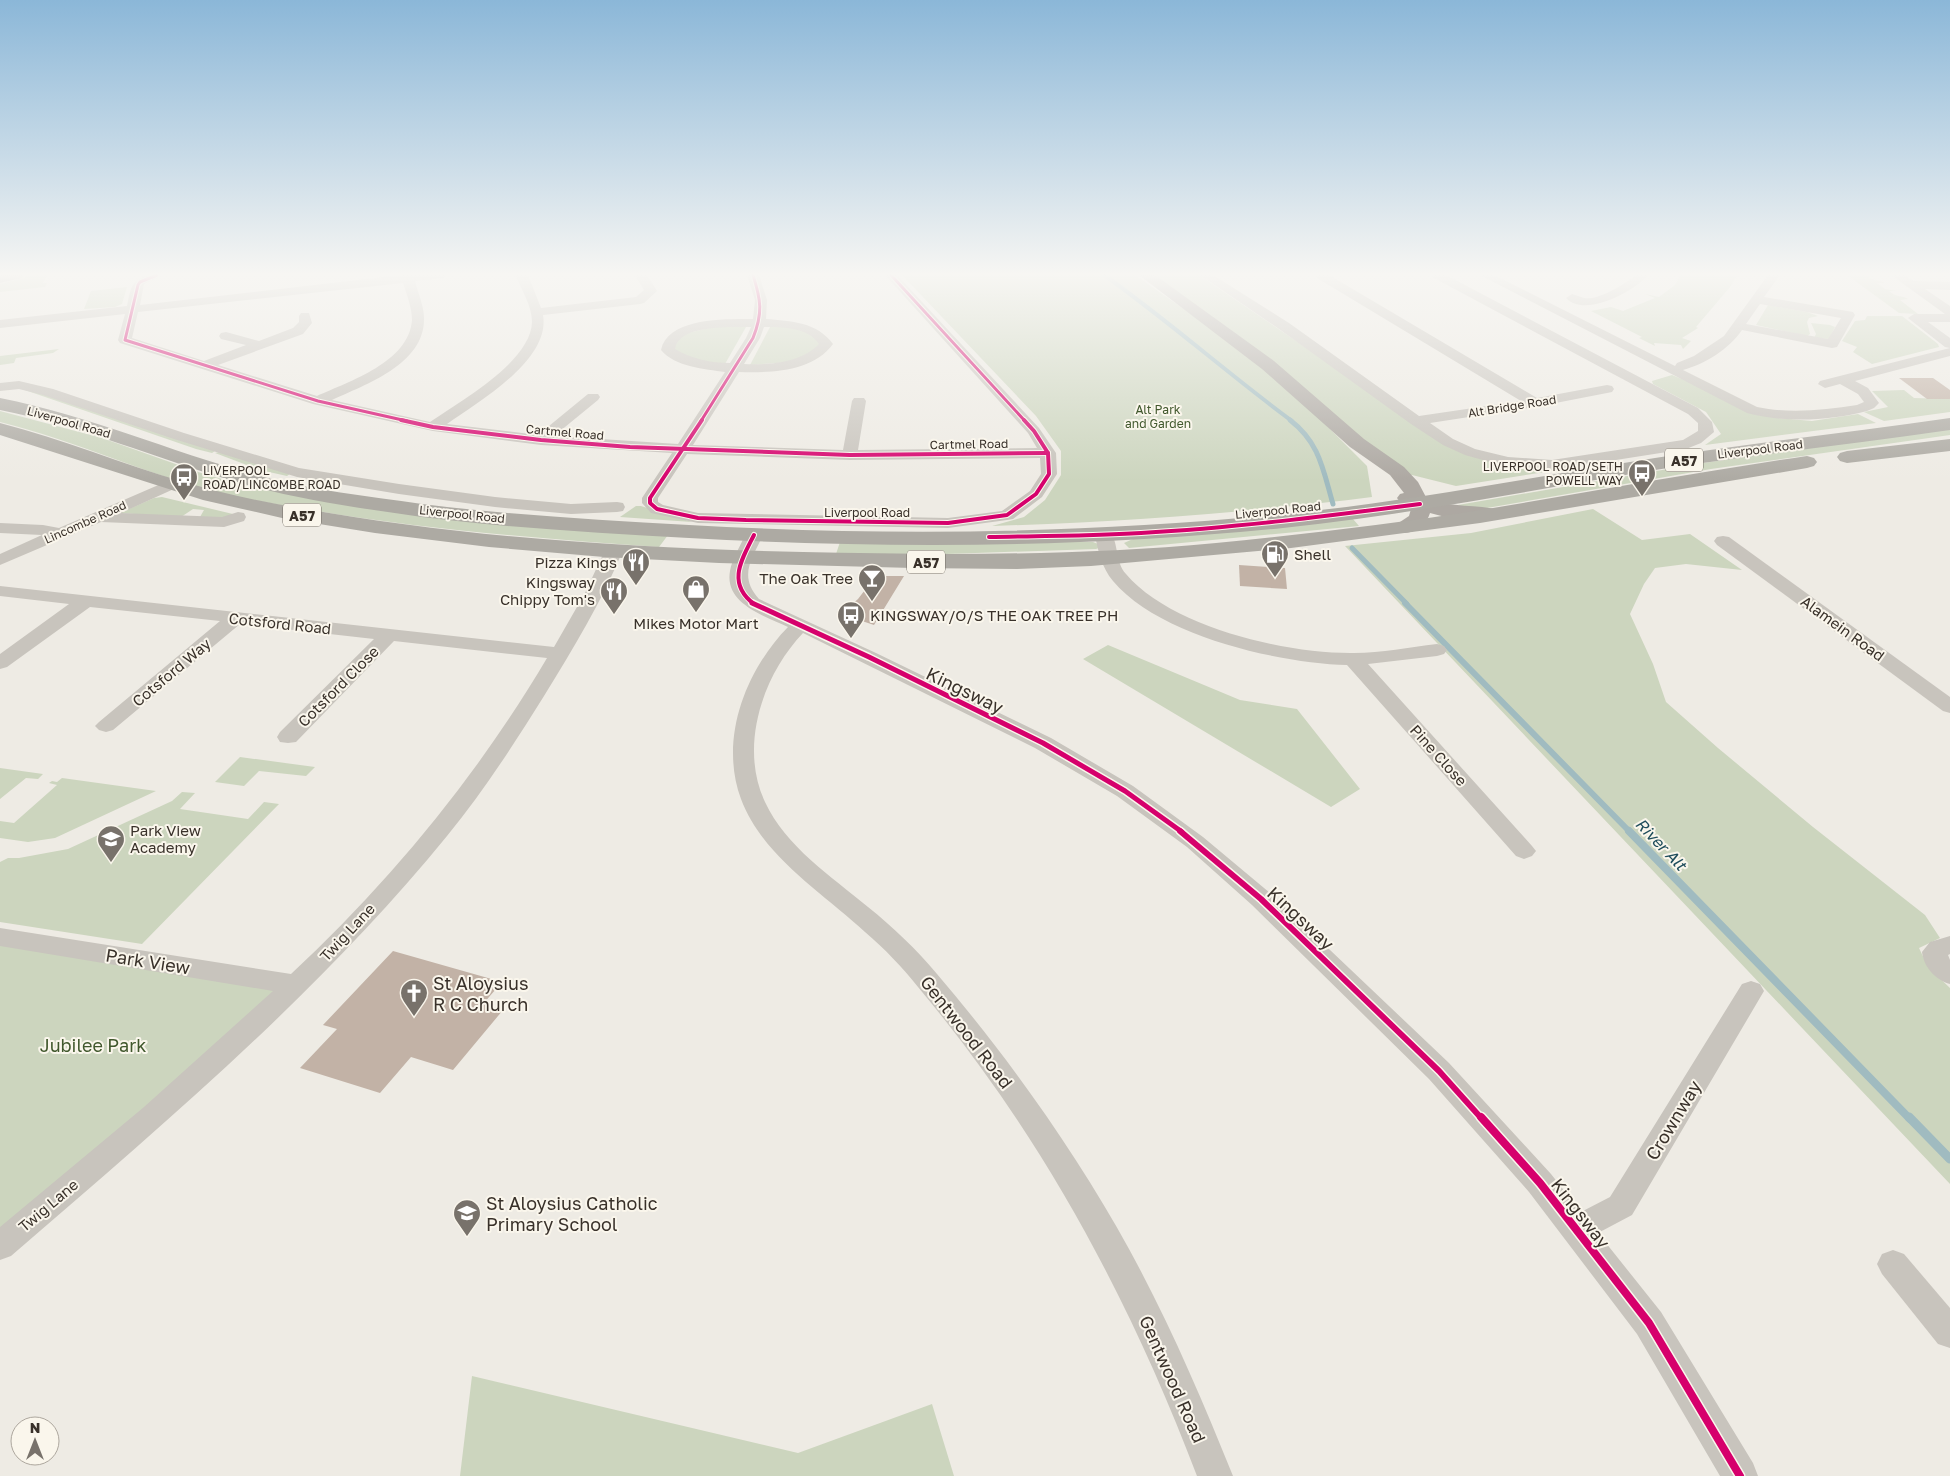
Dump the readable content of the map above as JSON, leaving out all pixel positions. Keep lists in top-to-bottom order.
{
  "streets": {
    "highway": ["Liverpool Road", "A57"],
    "street": [
      "Alt Bridge Road",
      "Cartmel Road",
      "Lincombe Road",
      "Cotsford Road",
      "Alamein Road",
      "Cotsford Way",
      "Cotsford Close",
      "Kingsway",
      "Pine Close",
      "Twig Lane",
      "Park View",
      "Gentwood Road",
      "Crownway"
    ]
  },
  "crossings": [
    ["Alt Bridge Road", "Liverpool Road"],
    ["Liverpool Road", "Cartmel Road"],
    ["Liverpool Road", "Lincombe Road"],
    ["Liverpool Road", "Kingsway"],
    ["Liverpool Road", "Twig Lane"],
    ["Cotsford Road", "Cotsford Way"],
    ["Cotsford Road", "Cotsford Close"],
    ["Cotsford Road", "Twig Lane"],
    ["Kingsway", "Gentwood Road"],
    ["Kingsway", "Crownway"],
    ["Twig Lane", "Park View"]
  ],
  "water": ["River Alt"],
  "parks": ["Alt Park and Garden", "Jubilee Park"],
  "places": {
    "bus stop": ["LIVERPOOL ROAD/SETH POWELL WAY", "LIVERPOOL ROAD/LINCOMBE ROAD", "KINGSWAY/O/S THE OAK TREE PH"],
    "fuel station": ["Shell"],
    "restaurant": ["Pizza Kings", "Kingsway Chippy Tom's"],
    "bar": ["The Oak Tree"],
    "shop": ["Mikes Motor Mart"],
    "school or university": ["Park View Academy", "St Aloysius Catholic Primary School"],
    "church": ["St Aloysius R C Church"]
  },
  "north": "top"
}
